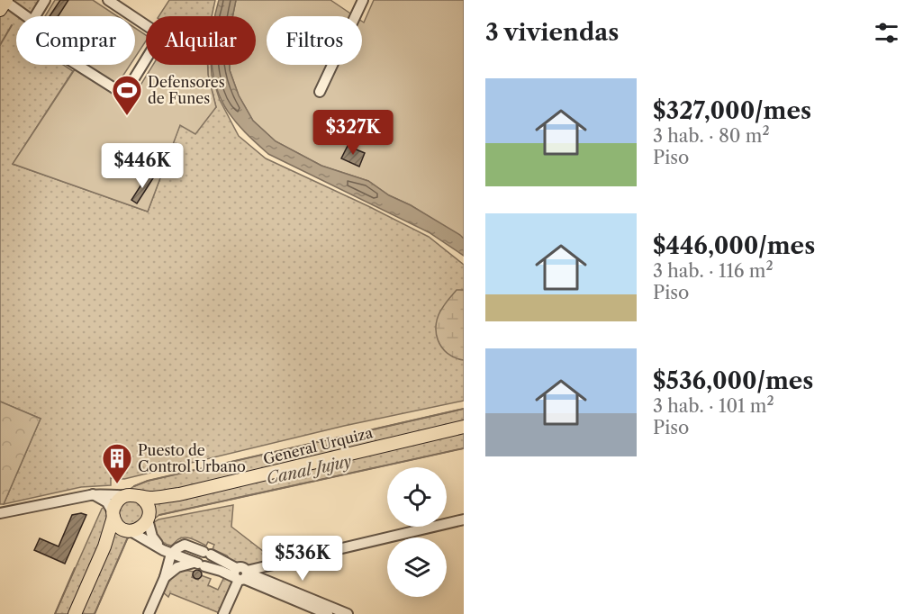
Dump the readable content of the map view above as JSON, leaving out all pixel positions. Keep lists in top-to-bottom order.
{
  "streets": {
    "main road": ["General Urquiza"]
  },
  "water": ["Canal Jujuy"],
  "places": {
    "sports": ["Defensores de Funes"],
    "building": ["Puesto de Control Urbano"]
  },
  "page": {
    "heading": "3 viviendas",
    "chip": ["Comprar", "Alquilar", "Filtros"],
    "list": [
      {
        "name": "$327,000/mes",
        "note": "3 hab. · 80 m² · Piso"
      },
      {
        "name": "$446,000/mes",
        "note": "3 hab. · 116 m² · Piso"
      },
      {
        "name": "$536,000/mes",
        "note": "3 hab. · 101 m² · Piso"
      }
    ],
    "price": ["$327K", "$446K", "$536K"]
  }
}
